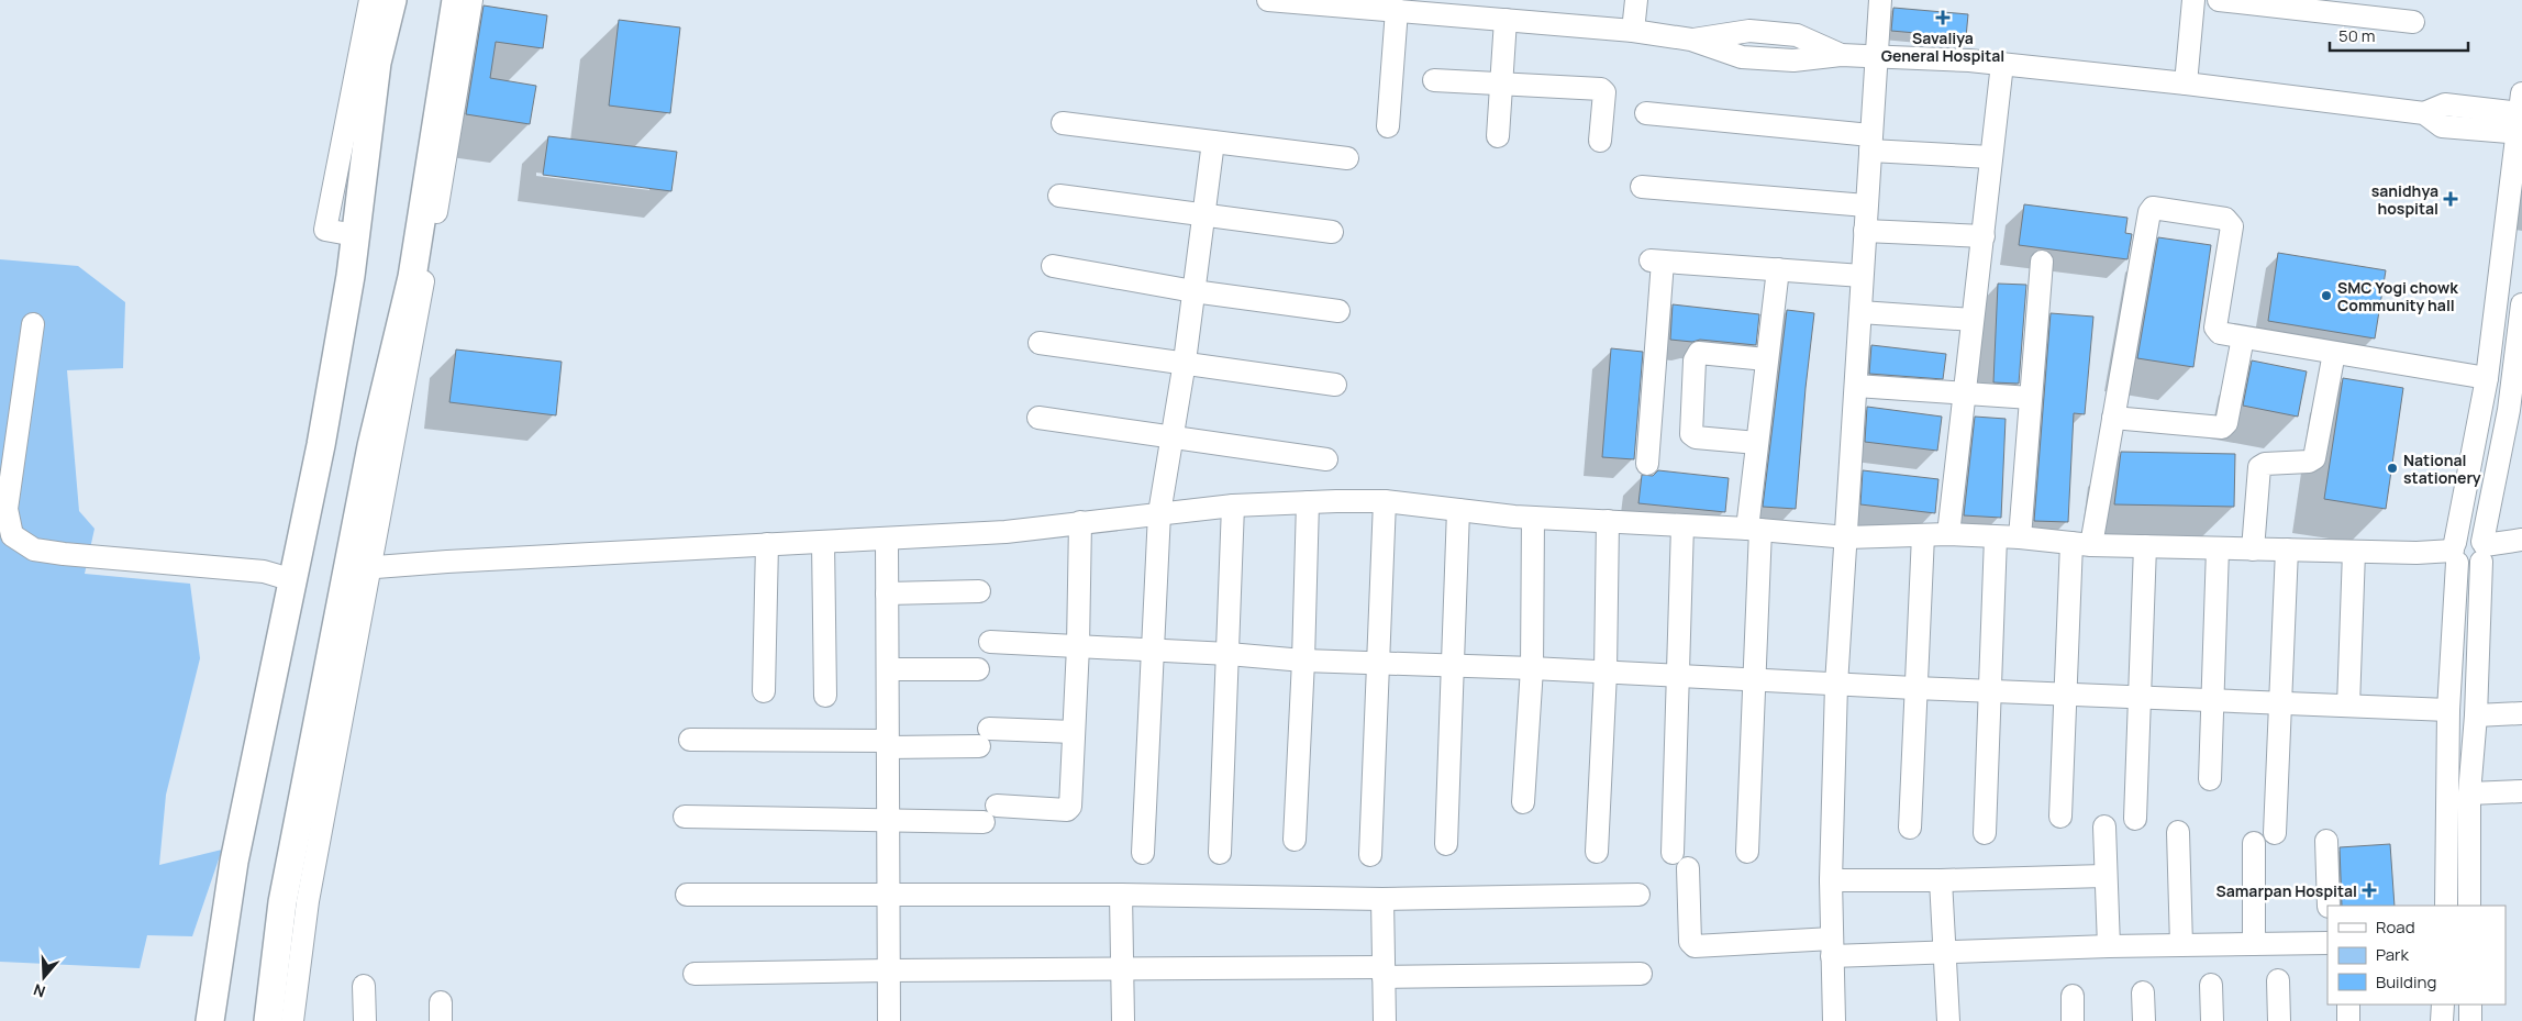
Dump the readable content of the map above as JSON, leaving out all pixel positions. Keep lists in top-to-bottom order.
{
  "places": {
    "health": ["Savaliya General Hospital", "sanidhya hospital", "Samarpan Hospital"],
    "other": ["SMC Yogi chowk Community hall", "National stationery"]
  },
  "legend": ["Road", "Park", "Building"],
  "scale_bar": "50 m",
  "north": "bottom"
}
